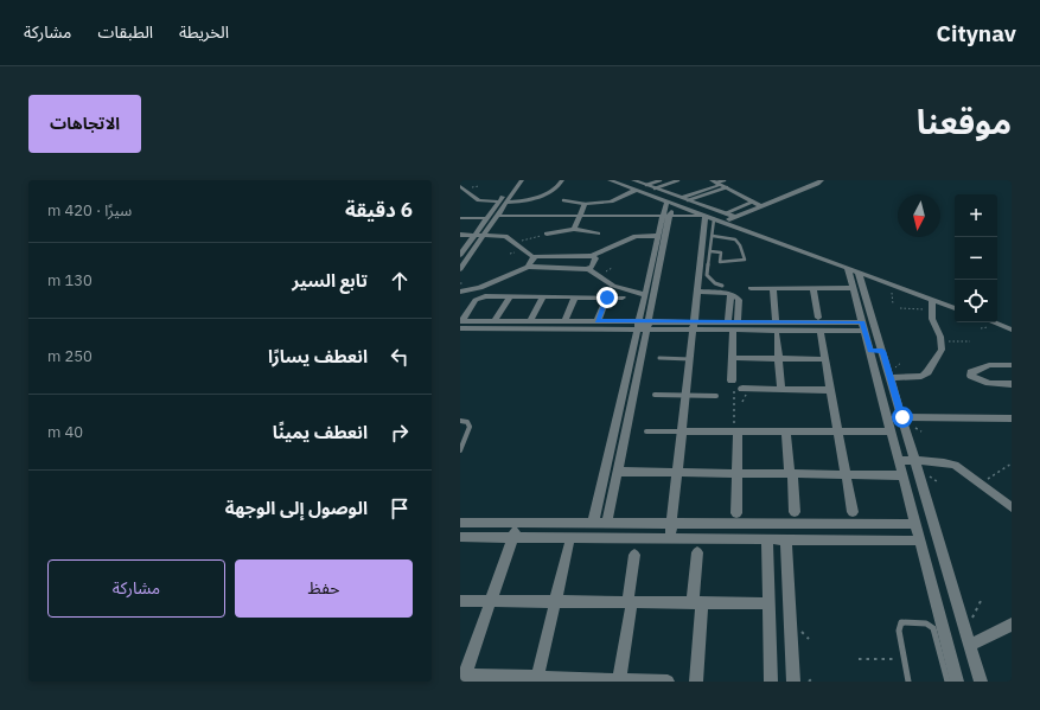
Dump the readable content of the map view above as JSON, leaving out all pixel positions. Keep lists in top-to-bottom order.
{
  "north": "bottom",
  "page": {
    "header": "Citynav",
    "nav": ["الخريطة", "الطبقات", "مشاركة"],
    "title": "موقعنا",
    "buttons": [
      "الاتجاهات",
      ["حفظ", "مشاركة"]
    ],
    "heading": ["6 دقيقة", "سيرًا · 420 m"],
    "map_buttons": ["+", "−"],
    "list": [
      ["تابع السير", "130 m"],
      ["انعطف يسارًا", "250 m"],
      ["انعطف يمينًا", "40 m"],
      "الوصول إلى الوجهة"
    ]
  }
}
